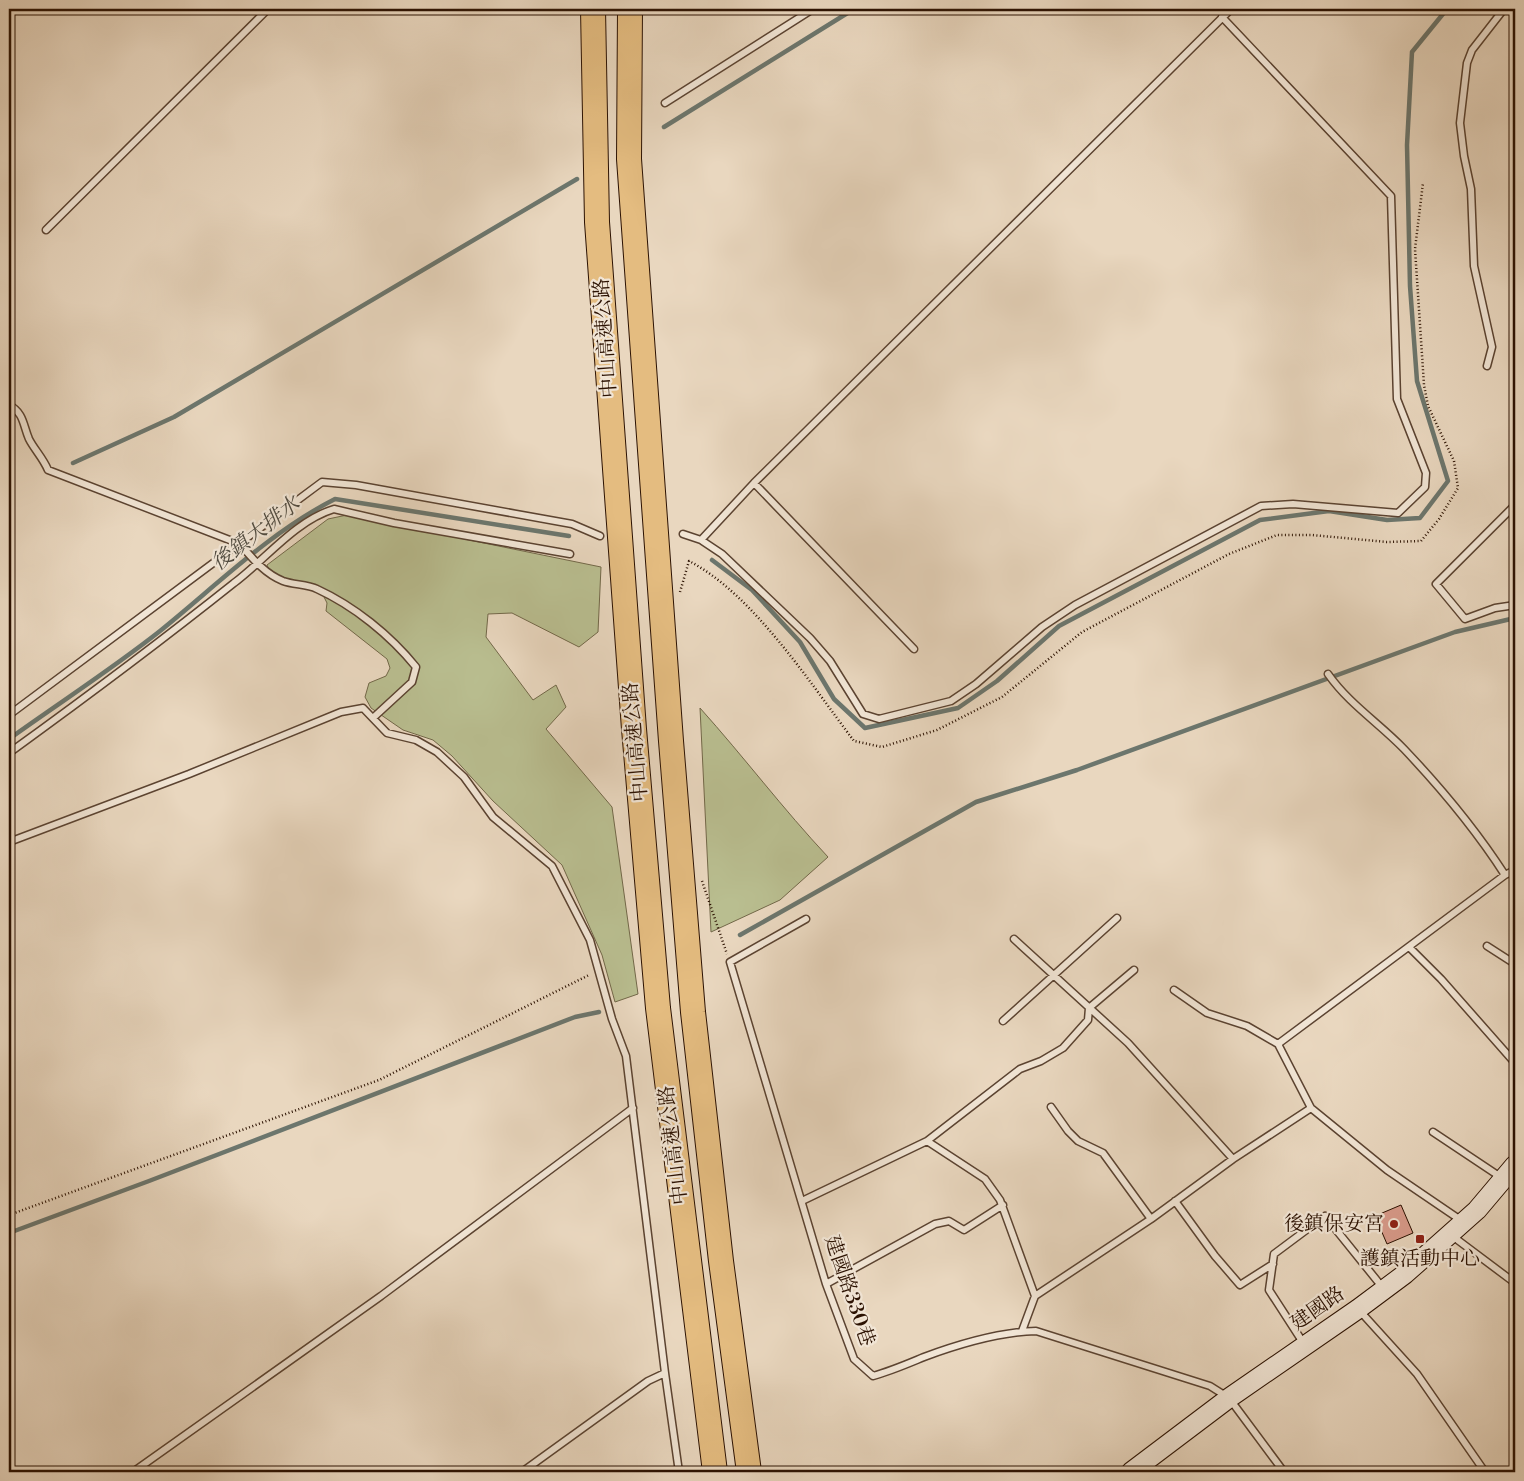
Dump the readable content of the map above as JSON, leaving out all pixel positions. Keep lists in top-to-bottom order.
{
  "streets": {
    "highway": ["中山高速公路"],
    "street": ["建國路"],
    "lane": ["建國路330巷"]
  },
  "crossings": [
    ["建國路330巷", "建國路"]
  ],
  "water": ["後鎮大排水"],
  "places": {
    "other": ["後鎮保安宮"],
    "transit": ["護鎮活動中心"]
  }
}
